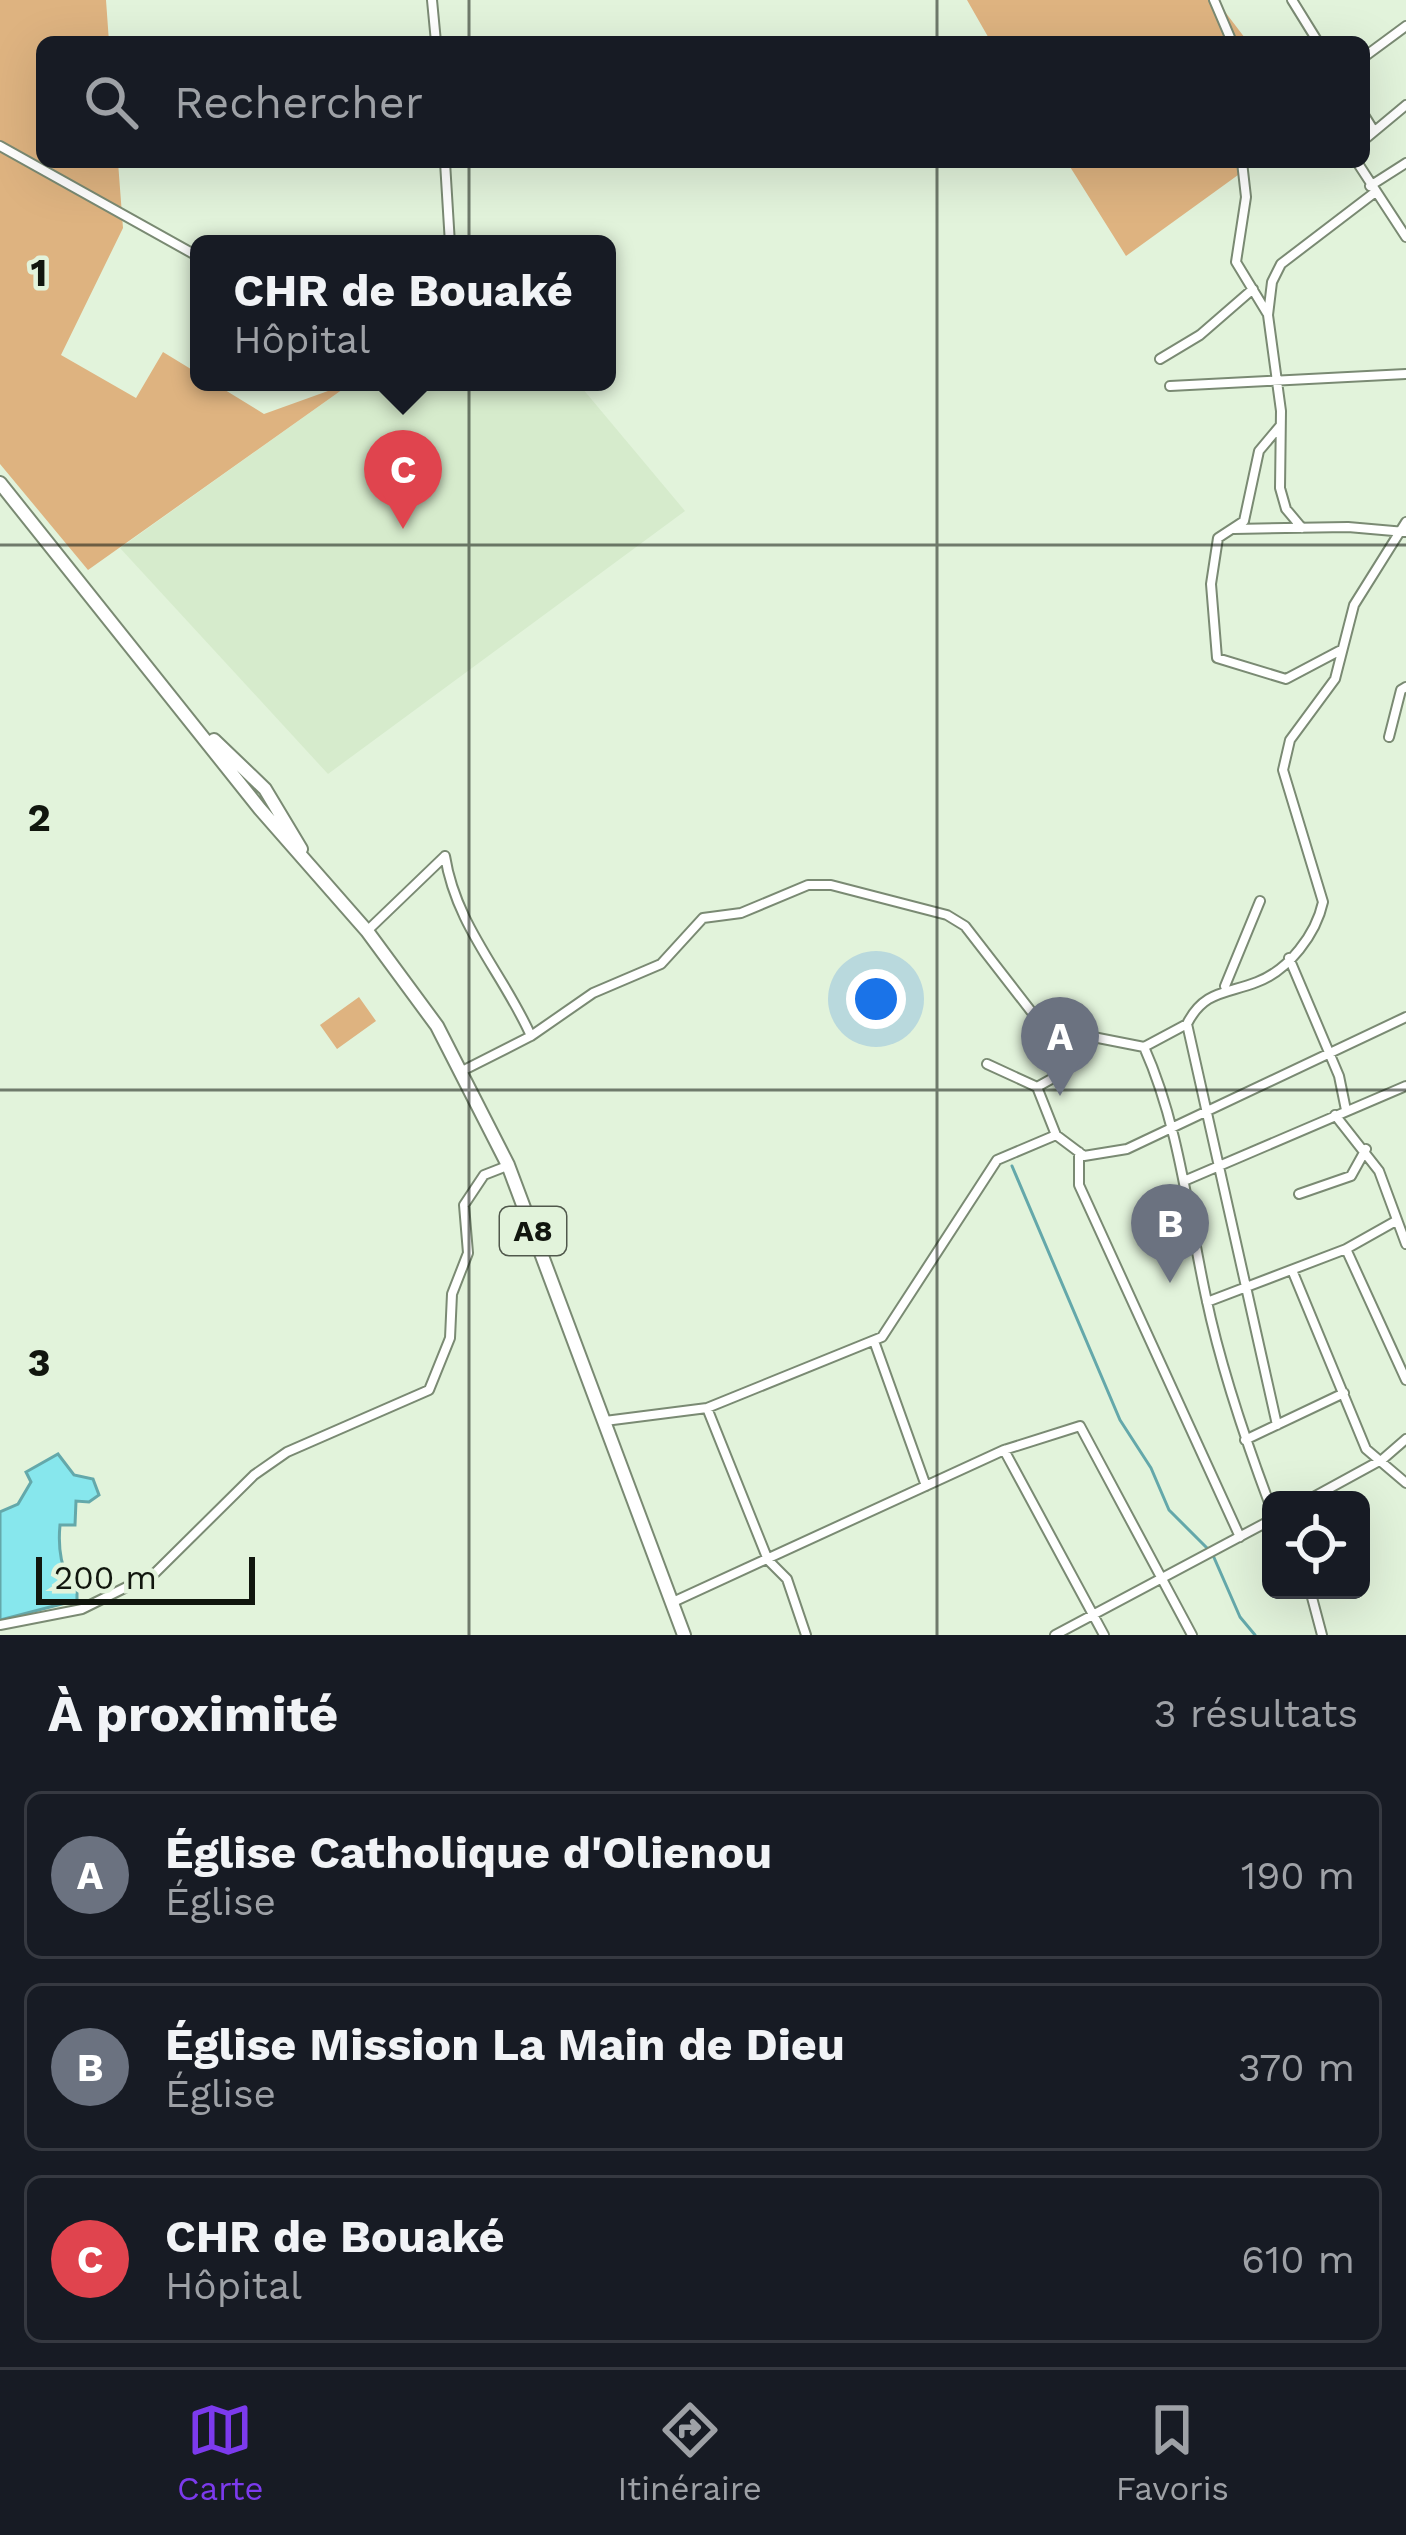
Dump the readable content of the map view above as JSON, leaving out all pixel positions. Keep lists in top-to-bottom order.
{
  "streets": {
    "main road": ["A8"]
  },
  "scale_bar": "200 m",
  "page": {
    "search": "Rechercher",
    "popup": ["CHR de Bouaké", "Hôpital"],
    "pins": ["C", "A", "B"],
    "scale": "200 m",
    "heading": ["À proximité", "3 résultats"],
    "list": [
      {
        "mark": "A",
        "name": "Église Catholique d'Olienou",
        "note": "Église",
        "value": "190 m"
      },
      {
        "mark": "B",
        "name": "Église Mission La Main de Dieu",
        "note": "Église",
        "value": "370 m"
      },
      {
        "mark": "C",
        "name": "CHR de Bouaké",
        "note": "Hôpital",
        "value": "610 m"
      }
    ],
    "nav": ["Carte", "Itinéraire", "Favoris"]
  },
  "grid": {
    "rows": ["1", "2", "3"]
  }
}
